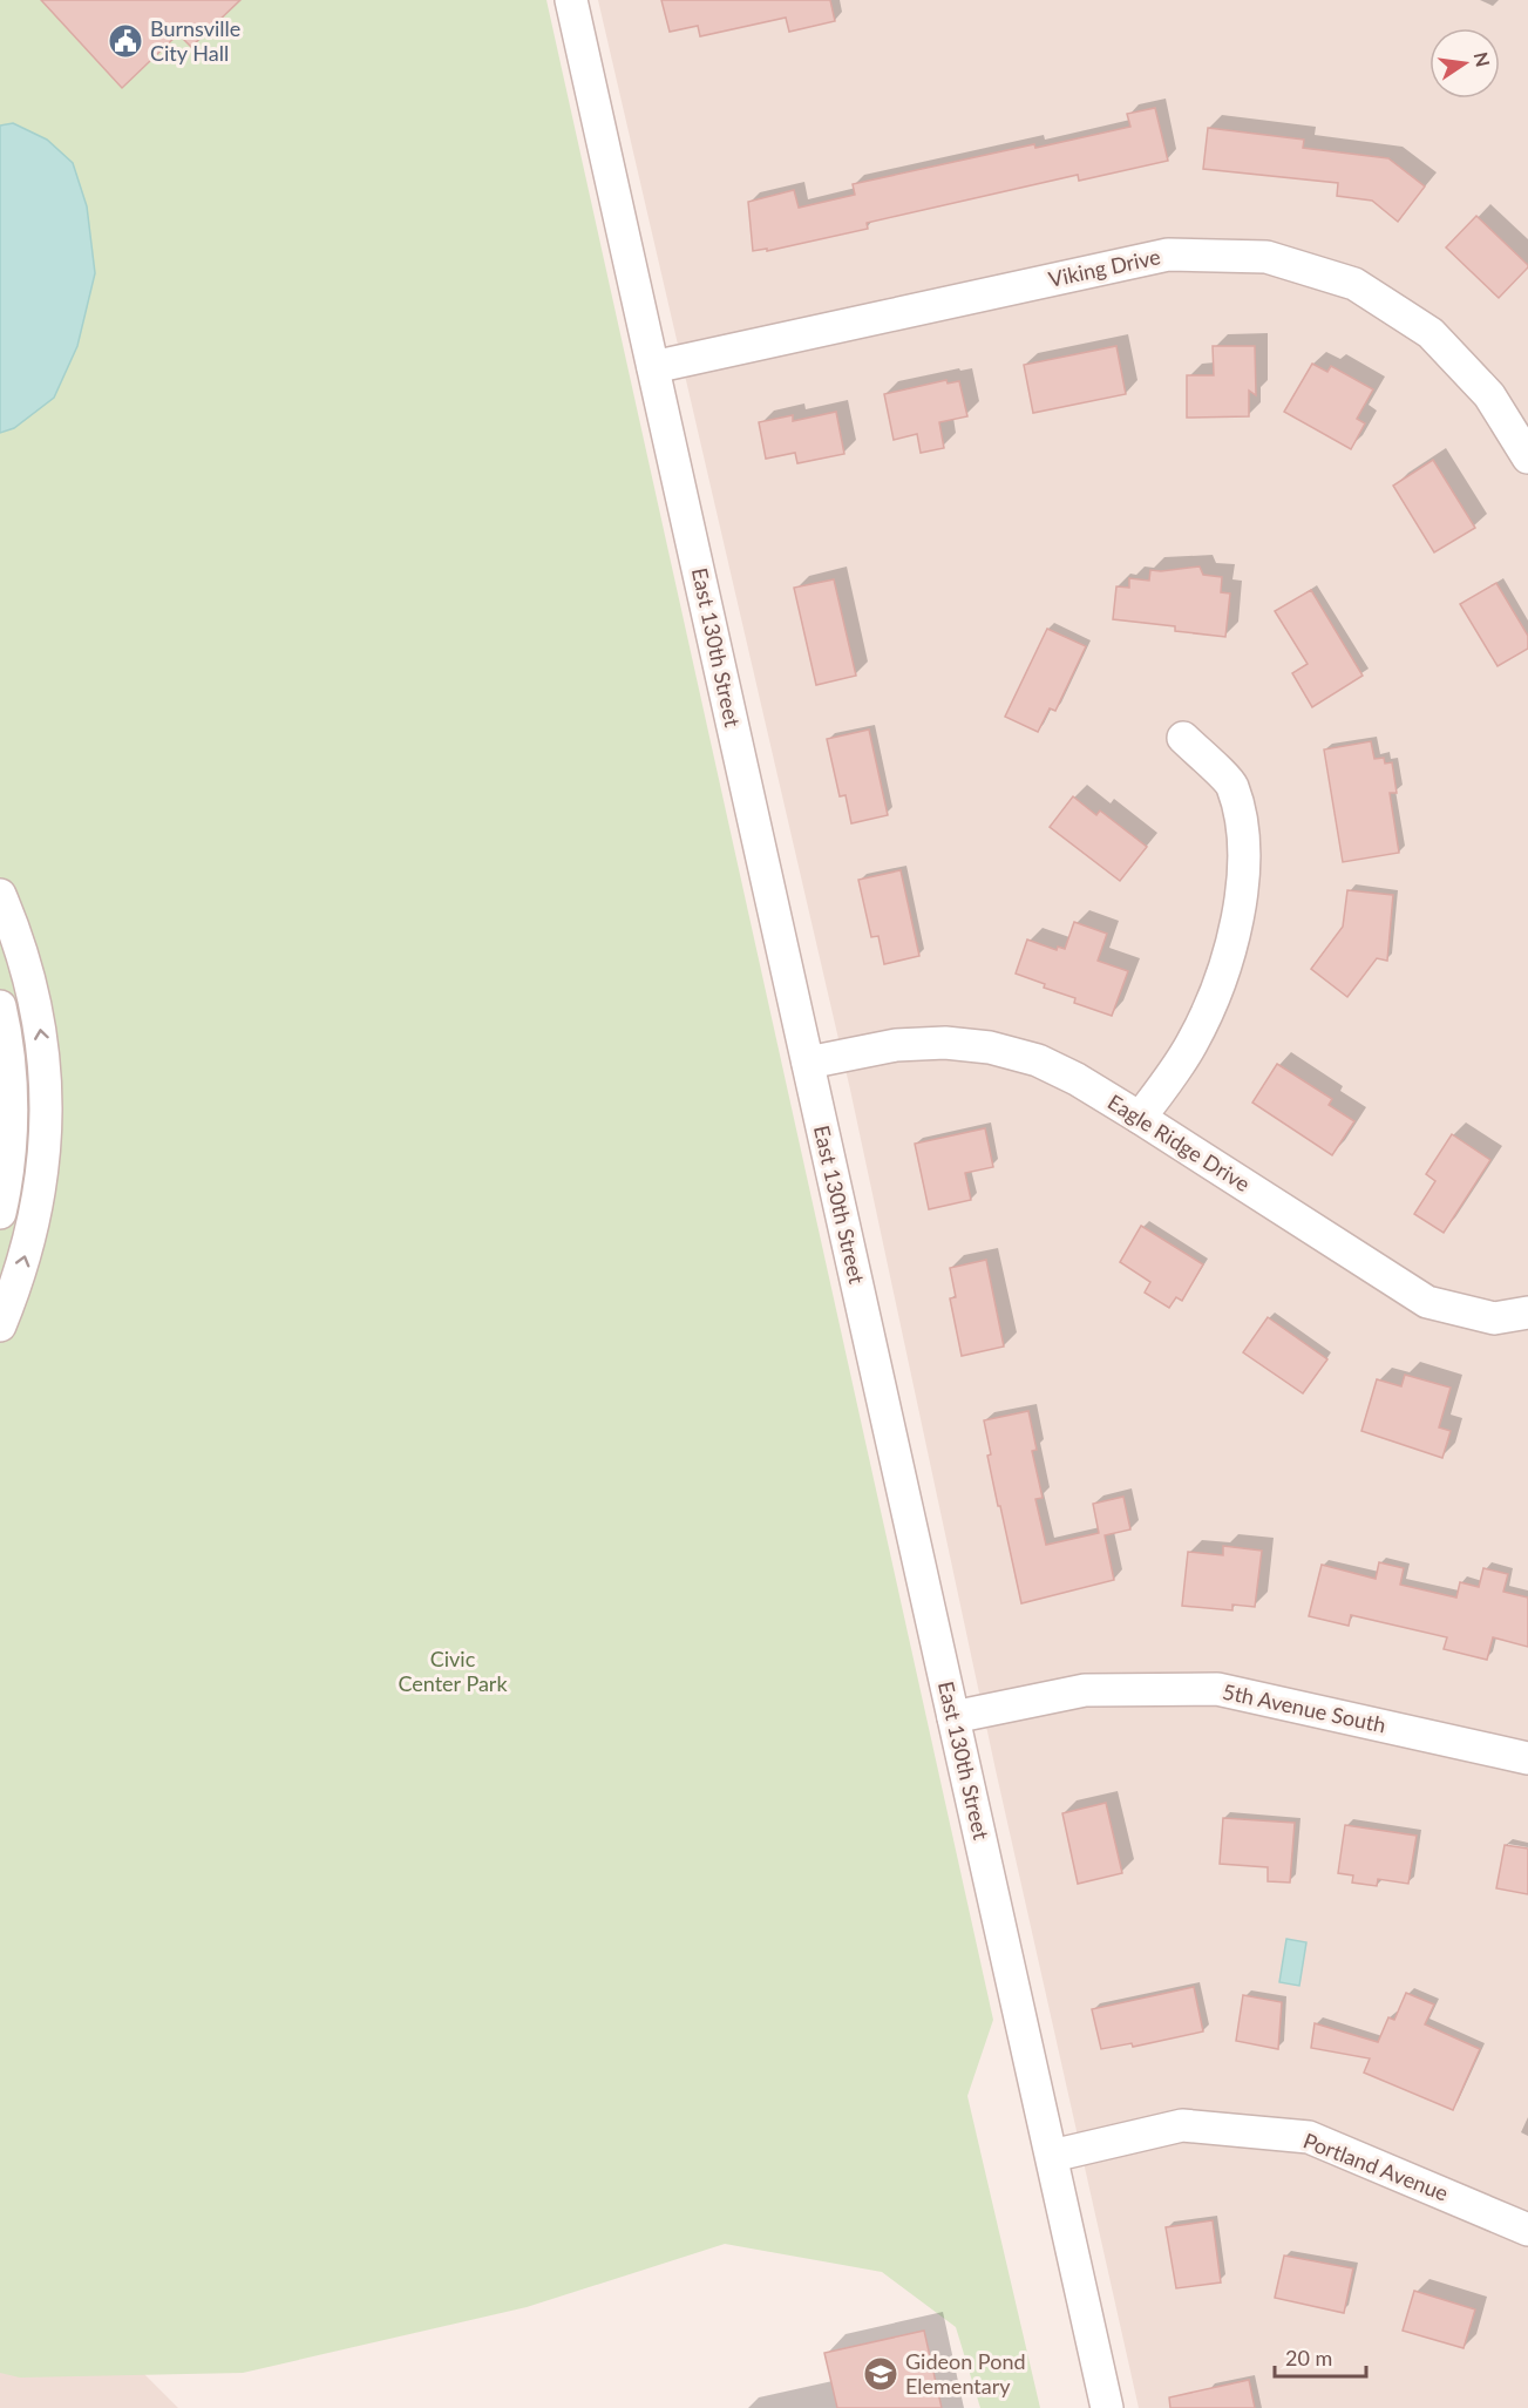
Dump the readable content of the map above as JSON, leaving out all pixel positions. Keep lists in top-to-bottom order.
{
  "streets": {
    "street": [
      "Viking Drive",
      "East 130th Street",
      "Eagle Ridge Drive",
      "5th Avenue South",
      "Portland Avenue"
    ]
  },
  "crossings": [
    ["Viking Drive", "East 130th Street"],
    ["East 130th Street", "Eagle Ridge Drive"],
    ["East 130th Street", "5th Avenue South"],
    ["East 130th Street", "Portland Avenue"]
  ],
  "parks": ["Civic Center Park"],
  "places": {
    "public building": ["Burnsville City Hall"],
    "school or university": ["Gideon Pond Elementary"]
  },
  "scale_bar": "20 m",
  "north": "right"
}
